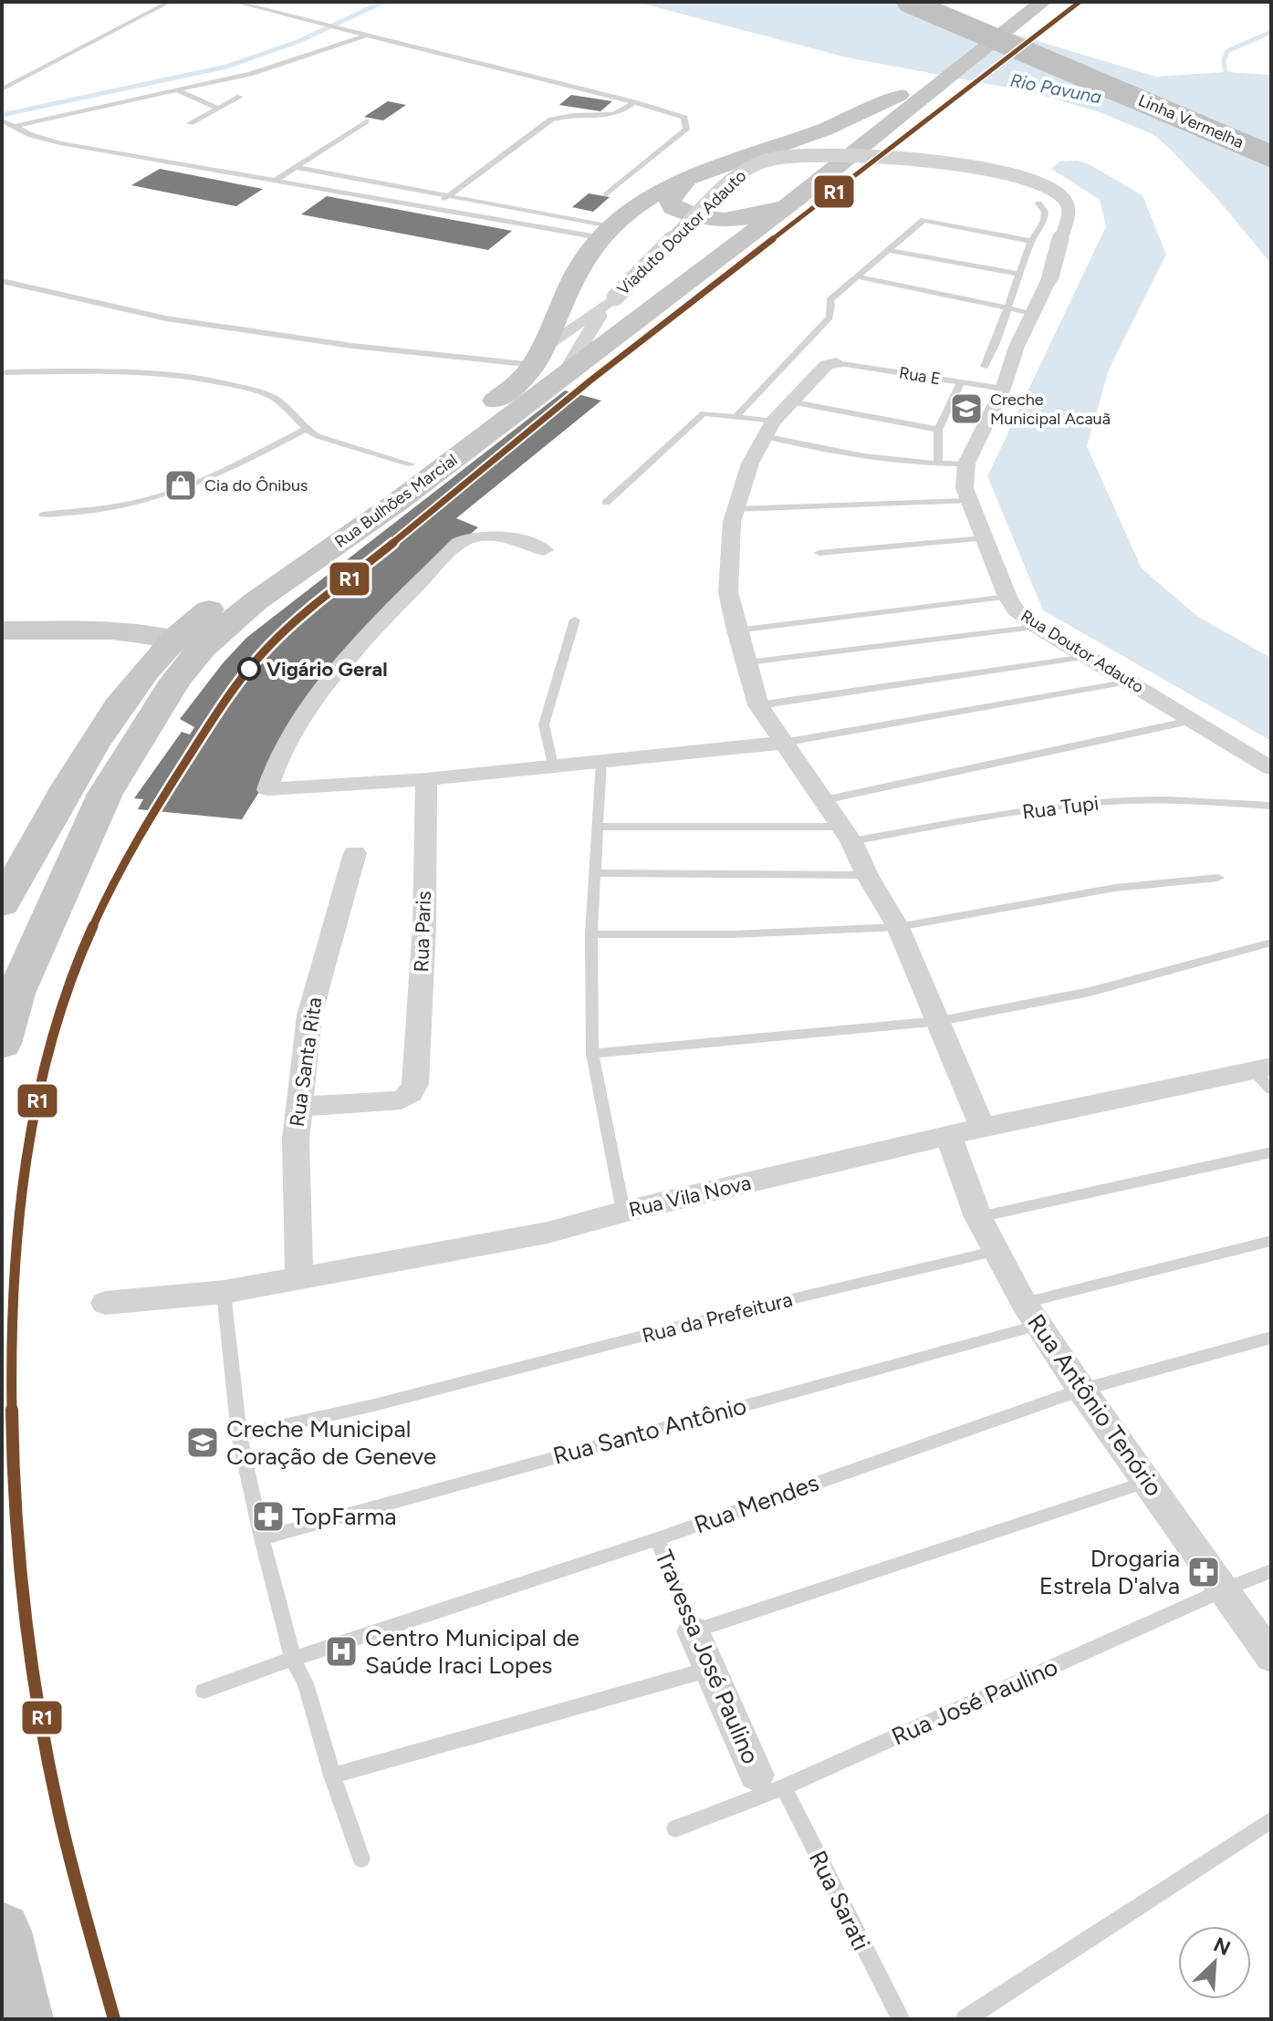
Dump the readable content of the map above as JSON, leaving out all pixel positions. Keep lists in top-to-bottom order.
{
  "streets": {
    "highway": ["Linha Vermelha"],
    "main road": ["Rua Bulhões Marcial"],
    "street": [
      "Viaduto Doutor Adauto",
      "Rua Doutor Adauto",
      "Rua Paris",
      "Rua Santa Rita",
      "Rua Vila Nova",
      "Rua Antônio Tenório",
      "Travessa José Paulino"
    ],
    "lane": [
      "Rua E",
      "Rua Tupi",
      "Rua da Prefeitura",
      "Rua Santo Antônio",
      "Rua Mendes",
      "Rua José Paulino",
      "Rua Sarati"
    ]
  },
  "crossings": [
    ["Viaduto Doutor Adauto", "Rua Bulhões Marcial"],
    ["Viaduto Doutor Adauto", "Rua Doutor Adauto"],
    ["Rua E", "Rua Doutor Adauto"],
    ["Rua Paris", "Rua Santa Rita"],
    ["Rua Santa Rita", "Rua Vila Nova"],
    ["Rua Vila Nova", "Rua Antônio Tenório"],
    ["Rua da Prefeitura", "Rua Antônio Tenório"],
    ["Rua Antônio Tenório", "Rua Santo Antônio"],
    ["Rua Antônio Tenório", "Rua Mendes"],
    ["Rua Antônio Tenório", "Rua José Paulino"],
    ["Rua Mendes", "Travessa José Paulino"],
    ["Travessa José Paulino", "Rua José Paulino"],
    ["Travessa José Paulino", "Rua Sarati"],
    ["Rua José Paulino", "Rua Sarati"]
  ],
  "water": ["Rio Pavuna"],
  "places": {
    "school or university": ["Creche Municipal Acauã", "Creche Municipal Coração de Geneve"],
    "shop": ["Cia do Ônibus"],
    "other": ["Vigário Geral"],
    "pharmacy": ["TopFarma", "Drogaria Estrela D'alva"],
    "hospital": ["Centro Municipal de Saúde Iraci Lopes"]
  },
  "lines": ["transit line R1"],
  "north": "top right"
}
